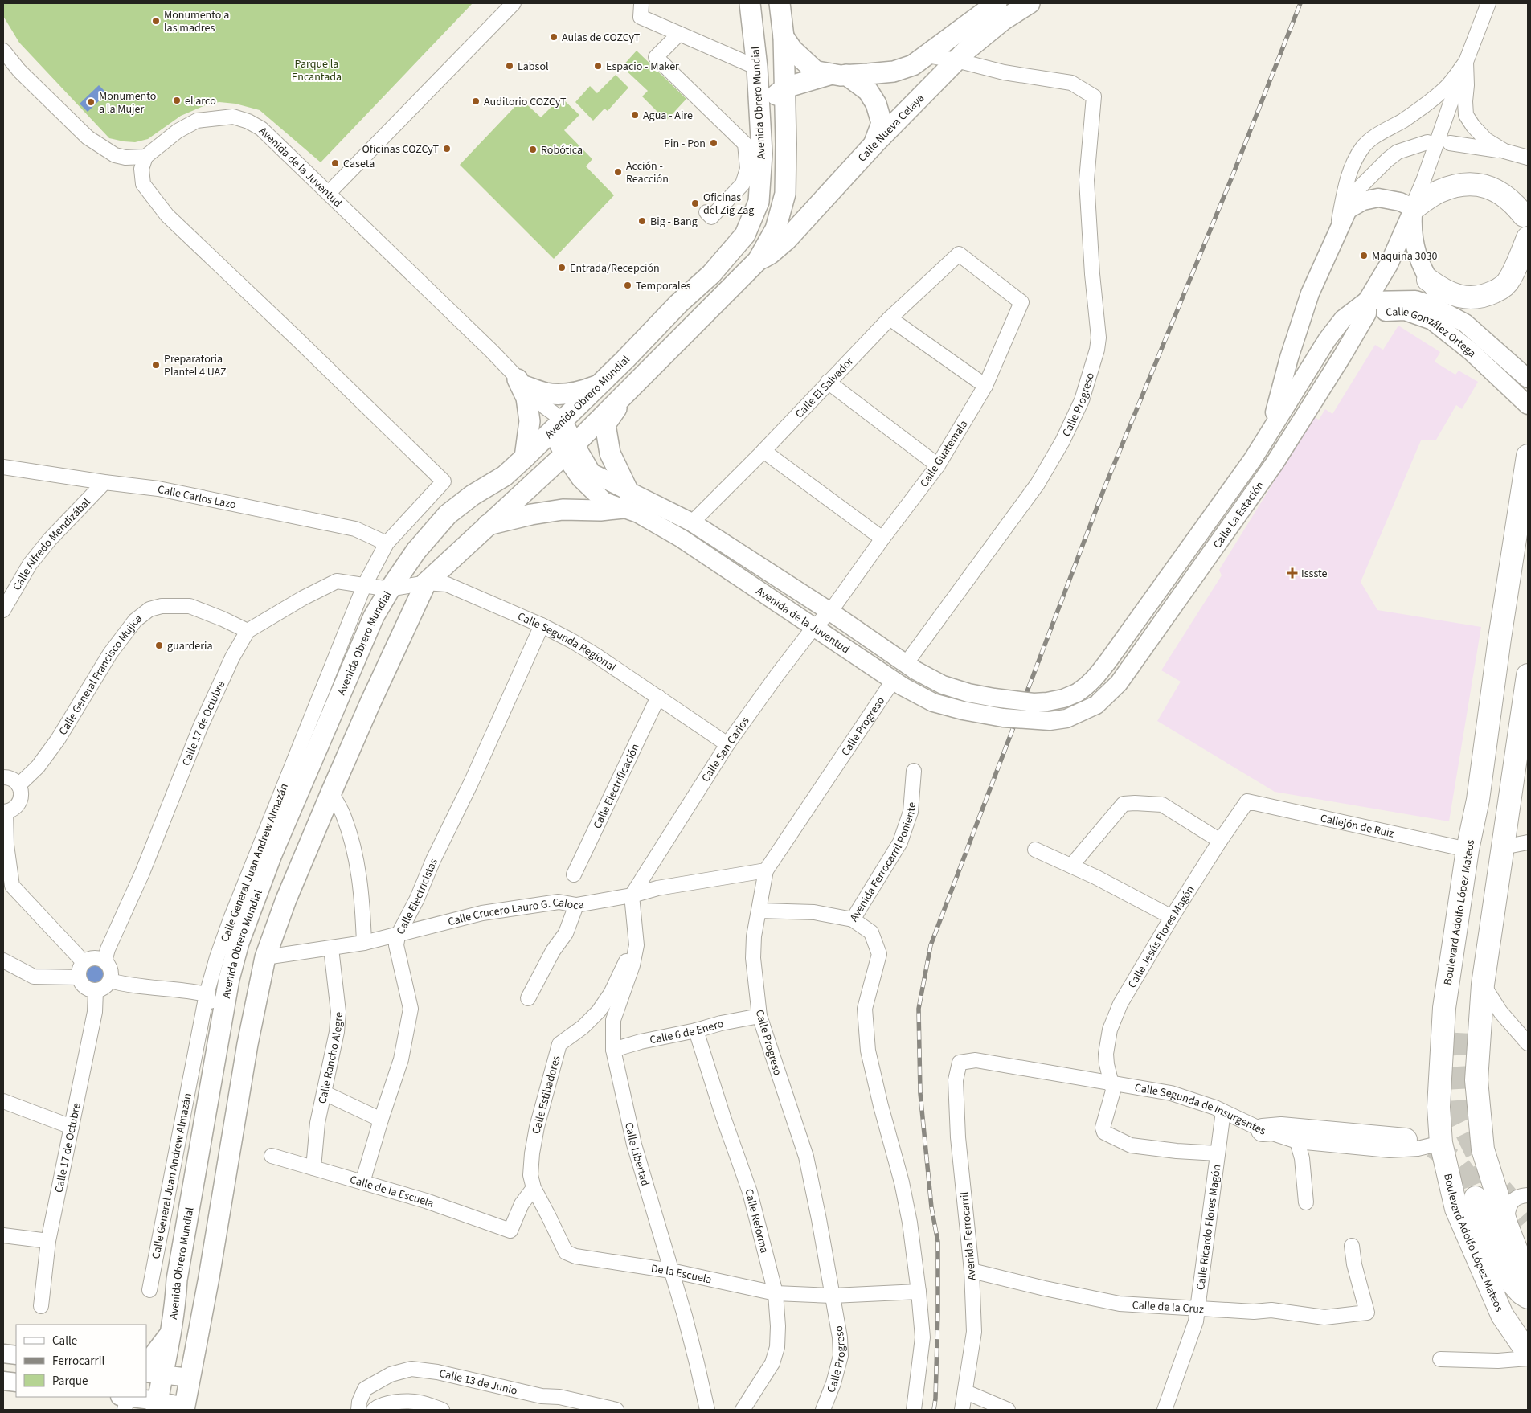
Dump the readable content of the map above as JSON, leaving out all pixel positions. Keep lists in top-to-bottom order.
{
  "streets": {
    "main road": ["Avenida Obrero Mundial", "Calle Nueva Celaya", "Boulevard Adolfo López Mateos"],
    "street": [
      "Avenida de la Juventud",
      "Calle González Ortega",
      "Calle El Salvador",
      "Calle Progreso",
      "Calle Guatemala",
      "Calle Carlos Lazo",
      "Calle La Estación",
      "Calle Alfredo Mendizábal",
      "Calle Segunda Regional",
      "Calle General Francisco Mujica",
      "Calle 17 de Octubre",
      "Calle San Carlos",
      "Calle Electrificación",
      "Callejón de Ruiz",
      "Avenida Ferrocarril Poniente",
      "Calle General Juan Andrew Almazán",
      "Calle Electricistas",
      "Calle Crucero Lauro G. Caloca",
      "Calle Jesús Flores Magón",
      "Calle 6 de Enero",
      "Calle Rancho Alegre",
      "Calle Estibadores",
      "Calle Segunda de Insurgentes",
      "Calle Libertad",
      "Calle de la Escuela",
      "Calle Reforma",
      "Calle Ricardo Flores Magón",
      "Avenida Ferrocarril",
      "De la Escuela",
      "Calle de la Cruz",
      "Calle 13 de Junio"
    ]
  },
  "crossings": [
    ["Avenida Obrero Mundial", "Calle Nueva Celaya"],
    ["Avenida Obrero Mundial", "Avenida de la Juventud"],
    ["Avenida Obrero Mundial", "Calle Segunda Regional"],
    ["Avenida Obrero Mundial", "Calle 17 de Octubre"],
    ["Avenida Obrero Mundial", "Calle Crucero Lauro G. Caloca"],
    ["Calle Nueva Celaya", "Calle Progreso"],
    ["Avenida de la Juventud", "Calle El Salvador"],
    ["Avenida de la Juventud", "Calle Progreso"],
    ["Avenida de la Juventud", "Calle Guatemala"],
    ["Avenida de la Juventud", "Calle La Estación"],
    ["Avenida de la Juventud", "Calle San Carlos"],
    ["Avenida de la Juventud", "Calle General Juan Andrew Almazán"],
    ["Calle González Ortega", "Calle La Estación"],
    ["Calle El Salvador", "Calle Guatemala"],
    ["Calle Progreso", "Calle Crucero Lauro G. Caloca"],
    ["Calle Progreso", "Calle 6 de Enero"],
    ["Calle Progreso", "De la Escuela"],
    ["Calle Guatemala", "Calle San Carlos"],
    ["Calle Carlos Lazo", "Calle Alfredo Mendizábal"],
    ["Calle Carlos Lazo", "Calle General Juan Andrew Almazán"],
    ["Calle Segunda Regional", "Calle 17 de Octubre"],
    ["Calle Segunda Regional", "Calle San Carlos"],
    ["Calle Segunda Regional", "Calle Electrificación"],
    ["Calle Segunda Regional", "Calle Electricistas"],
    ["Calle General Francisco Mujica", "Calle 17 de Octubre"],
    ["Calle 17 de Octubre", "Calle General Juan Andrew Almazán"],
    ["Calle San Carlos", "Calle Crucero Lauro G. Caloca"],
    ["Calle San Carlos", "Calle Libertad"],
    ["Callejón de Ruiz", "Boulevard Adolfo López Mateos"],
    ["Callejón de Ruiz", "Calle Jesús Flores Magón"],
    ["Avenida Ferrocarril Poniente", "De la Escuela"],
    ["Calle Electricistas", "Calle Crucero Lauro G. Caloca"],
    ["Calle Electricistas", "Calle de la Escuela"],
    ["Boulevard Adolfo López Mateos", "Calle Segunda de Insurgentes"],
    ["Calle Crucero Lauro G. Caloca", "Calle Rancho Alegre"],
    ["Calle Crucero Lauro G. Caloca", "Calle Libertad"],
    ["Calle Jesús Flores Magón", "Calle Segunda de Insurgentes"],
    ["Calle 6 de Enero", "Calle Libertad"],
    ["Calle 6 de Enero", "Calle Reforma"],
    ["Calle Rancho Alegre", "Calle de la Escuela"],
    ["Calle Estibadores", "Calle Libertad"],
    ["Calle Estibadores", "Calle de la Escuela"],
    ["Calle Estibadores", "De la Escuela"],
    ["Calle Segunda de Insurgentes", "Calle Ricardo Flores Magón"],
    ["Calle Segunda de Insurgentes", "Avenida Ferrocarril"],
    ["Calle Libertad", "De la Escuela"],
    ["Calle de la Escuela", "De la Escuela"],
    ["Calle Reforma", "De la Escuela"],
    ["Calle Ricardo Flores Magón", "Calle de la Cruz"],
    ["Avenida Ferrocarril", "Calle de la Cruz"]
  ],
  "parks": ["Parque la Encantada"],
  "places": {
    "other": [
      "Monumento a las madres",
      "Aulas de COZCyT",
      "Labsol",
      "Espacio - Maker",
      "el arco",
      "Auditorio COZCyT",
      "Monumento a la Mujer",
      "Agua - Aire",
      "Pin - Pon",
      "Oficinas COZCyT",
      "Robótica",
      "Caseta",
      "Acción - Reacción",
      "Oficinas del Zig Zag",
      "Big - Bang",
      "Maquina 3030",
      "Entrada/Recepción",
      "Temporales",
      "Preparatoria Plantel 4 UAZ",
      "guarderia"
    ],
    "health": ["Issste"]
  },
  "legend": ["Calle", "Ferrocarril", "Parque"]
}
